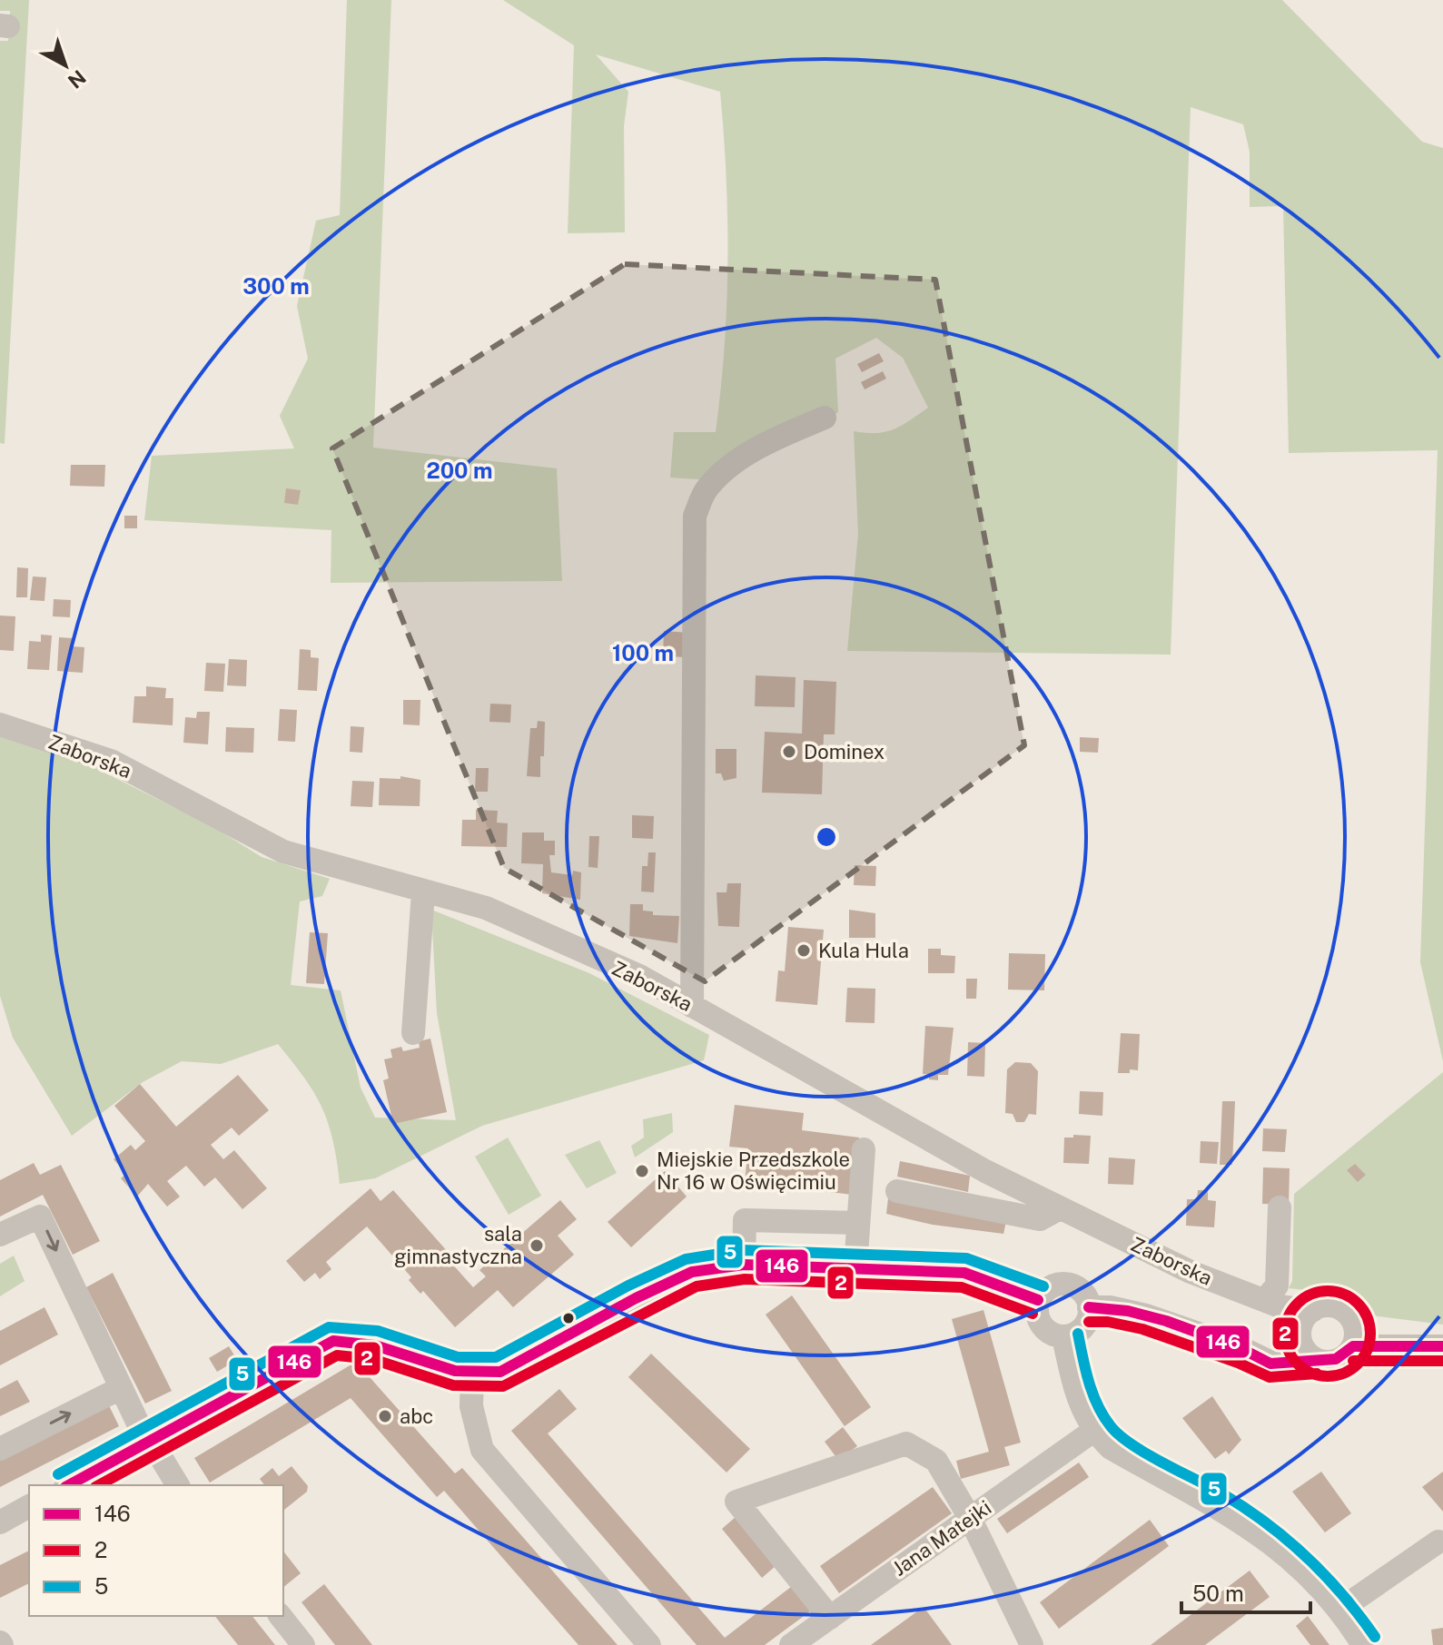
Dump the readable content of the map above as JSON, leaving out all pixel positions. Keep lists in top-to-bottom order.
{
  "streets": {
    "street": ["Zaborska", "Jana Matejki"]
  },
  "places": [
    "Dominex",
    "Kula Hula",
    "Miejskie Przedszkole Nr 16 w Oświęcimiu",
    "sala gimnastyczna",
    "abc"
  ],
  "lines": ["transit line 5", "transit line 146", "transit line 2"],
  "legend": ["146", "2", "5"],
  "scale_bar": "50 m",
  "north": "bottom right",
  "rings": ["300 m", "200 m", "100 m"]
}
